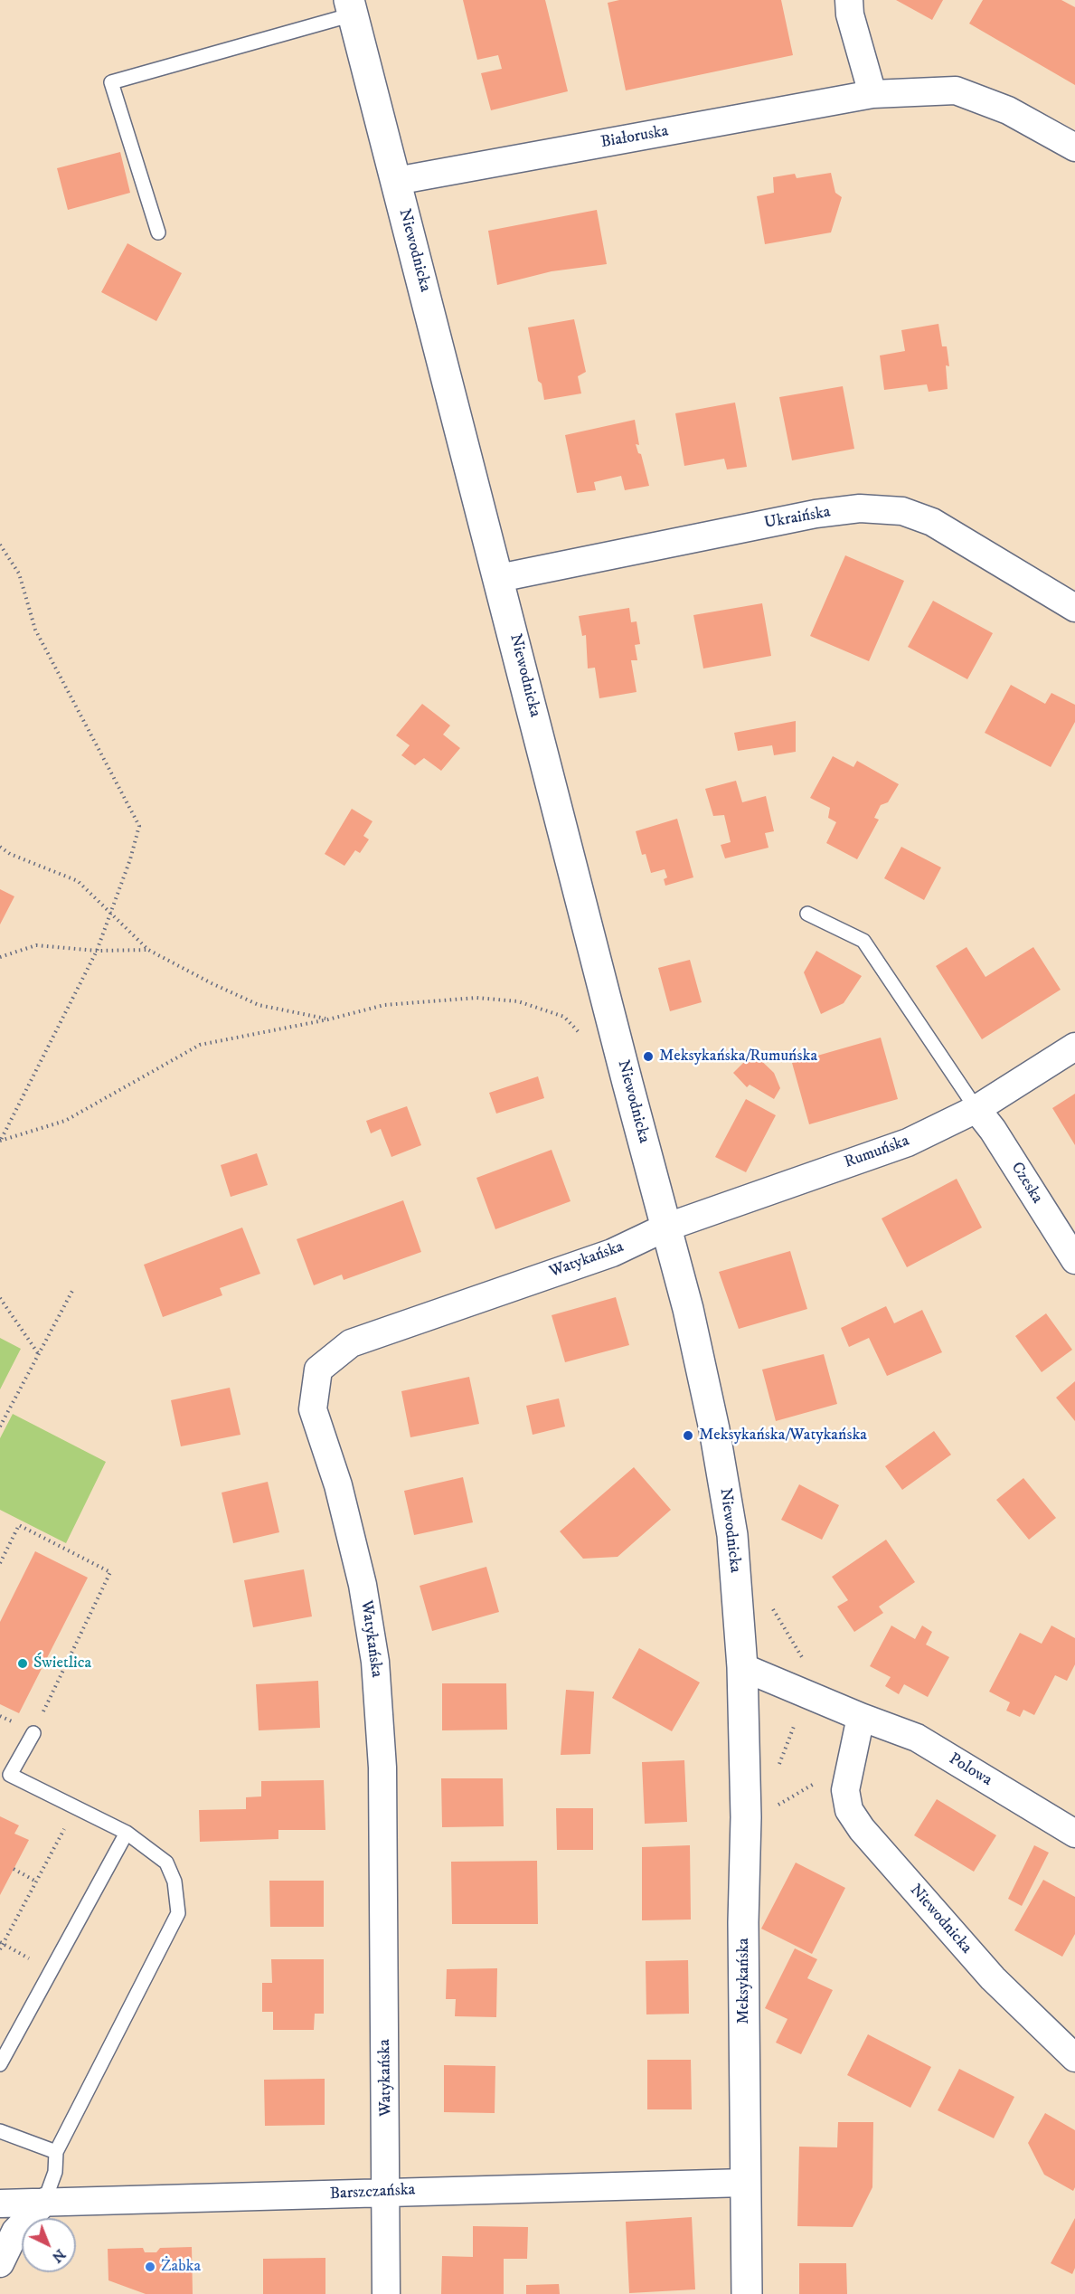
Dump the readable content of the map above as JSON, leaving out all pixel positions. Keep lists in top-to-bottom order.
{
  "streets": {
    "street": [
      "Białoruska",
      "Niewodnicka",
      "Ukraińska",
      "Rumuńska",
      "Czeska",
      "Watykańska",
      "Polowa",
      "Meksykańska",
      "Barszczańska"
    ]
  },
  "crossings": [
    ["Białoruska", "Niewodnicka"],
    ["Niewodnicka", "Ukraińska"],
    ["Niewodnicka", "Rumuńska"],
    ["Niewodnicka", "Watykańska"],
    ["Niewodnicka", "Polowa"],
    ["Niewodnicka", "Meksykańska"],
    ["Rumuńska", "Czeska"],
    ["Rumuńska", "Watykańska"],
    ["Watykańska", "Barszczańska"],
    ["Meksykańska", "Barszczańska"]
  ],
  "places": [
    "Meksykańska/Rumuńska",
    "Meksykańska/Watykańska",
    "Świetlica",
    "Żabka"
  ],
  "north": "bottom right"
}
